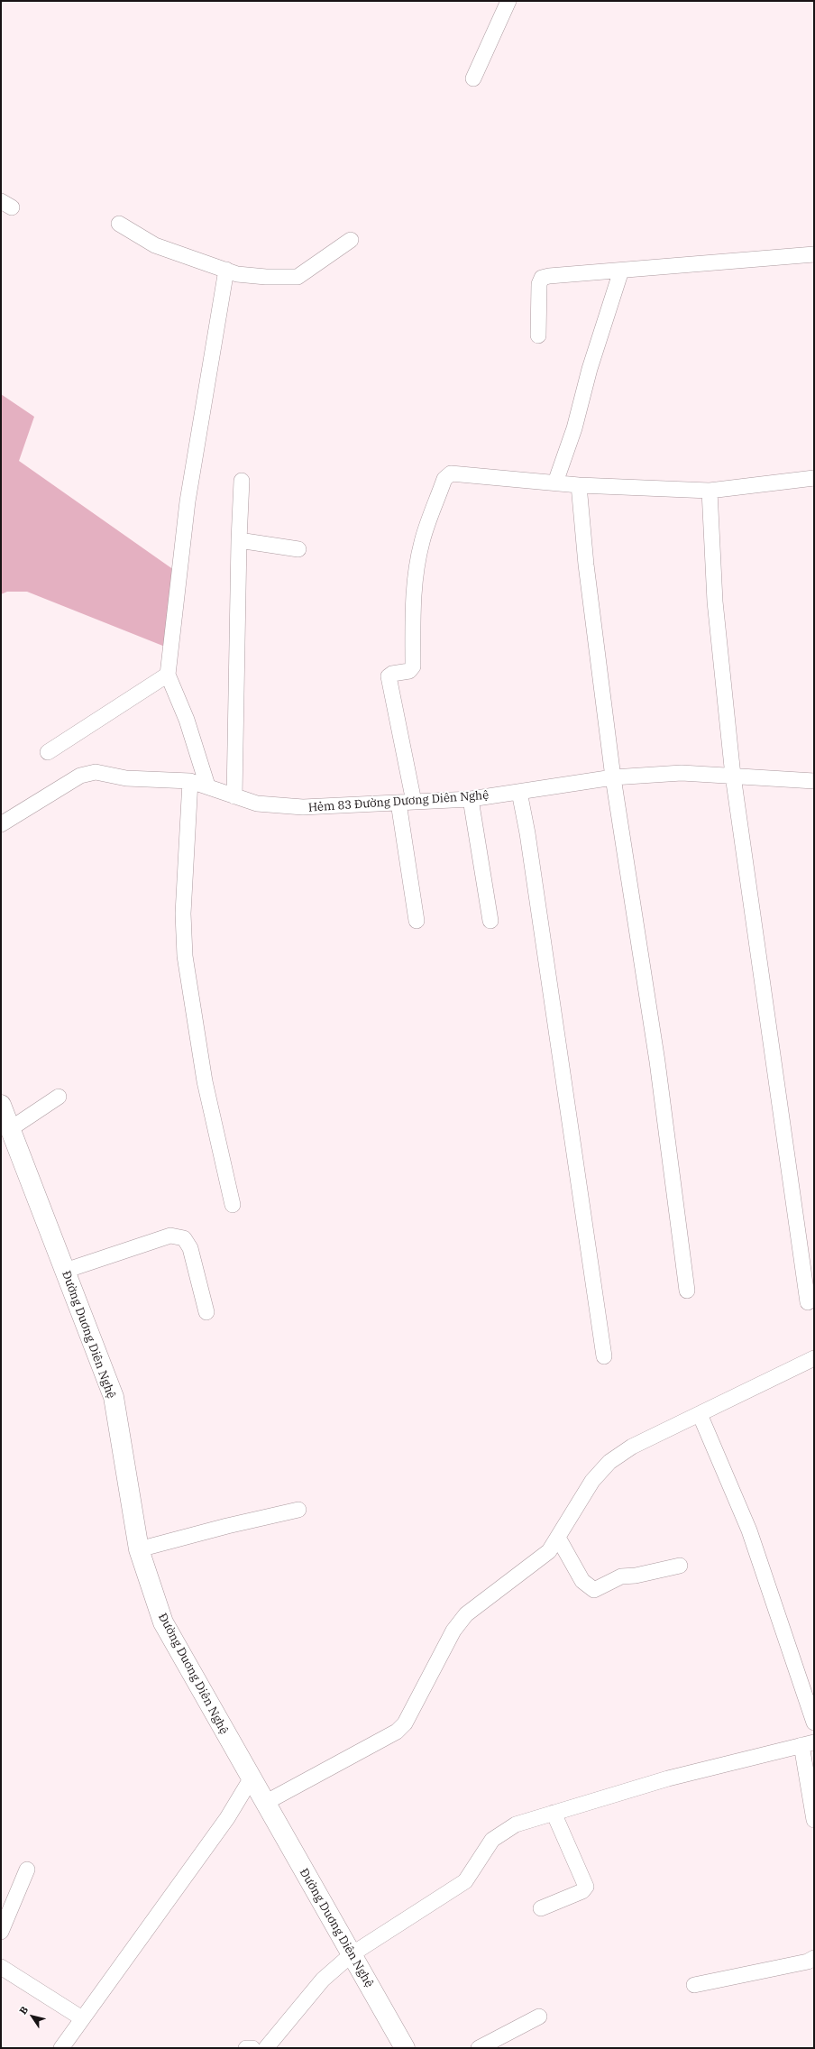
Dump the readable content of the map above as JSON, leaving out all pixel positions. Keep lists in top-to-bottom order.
{
  "streets": {
    "street": ["Hẻm 83 Đường Dương Diên Nghệ", "Đường Duơng Diên Nghệ"]
  },
  "north": "top left"
}
